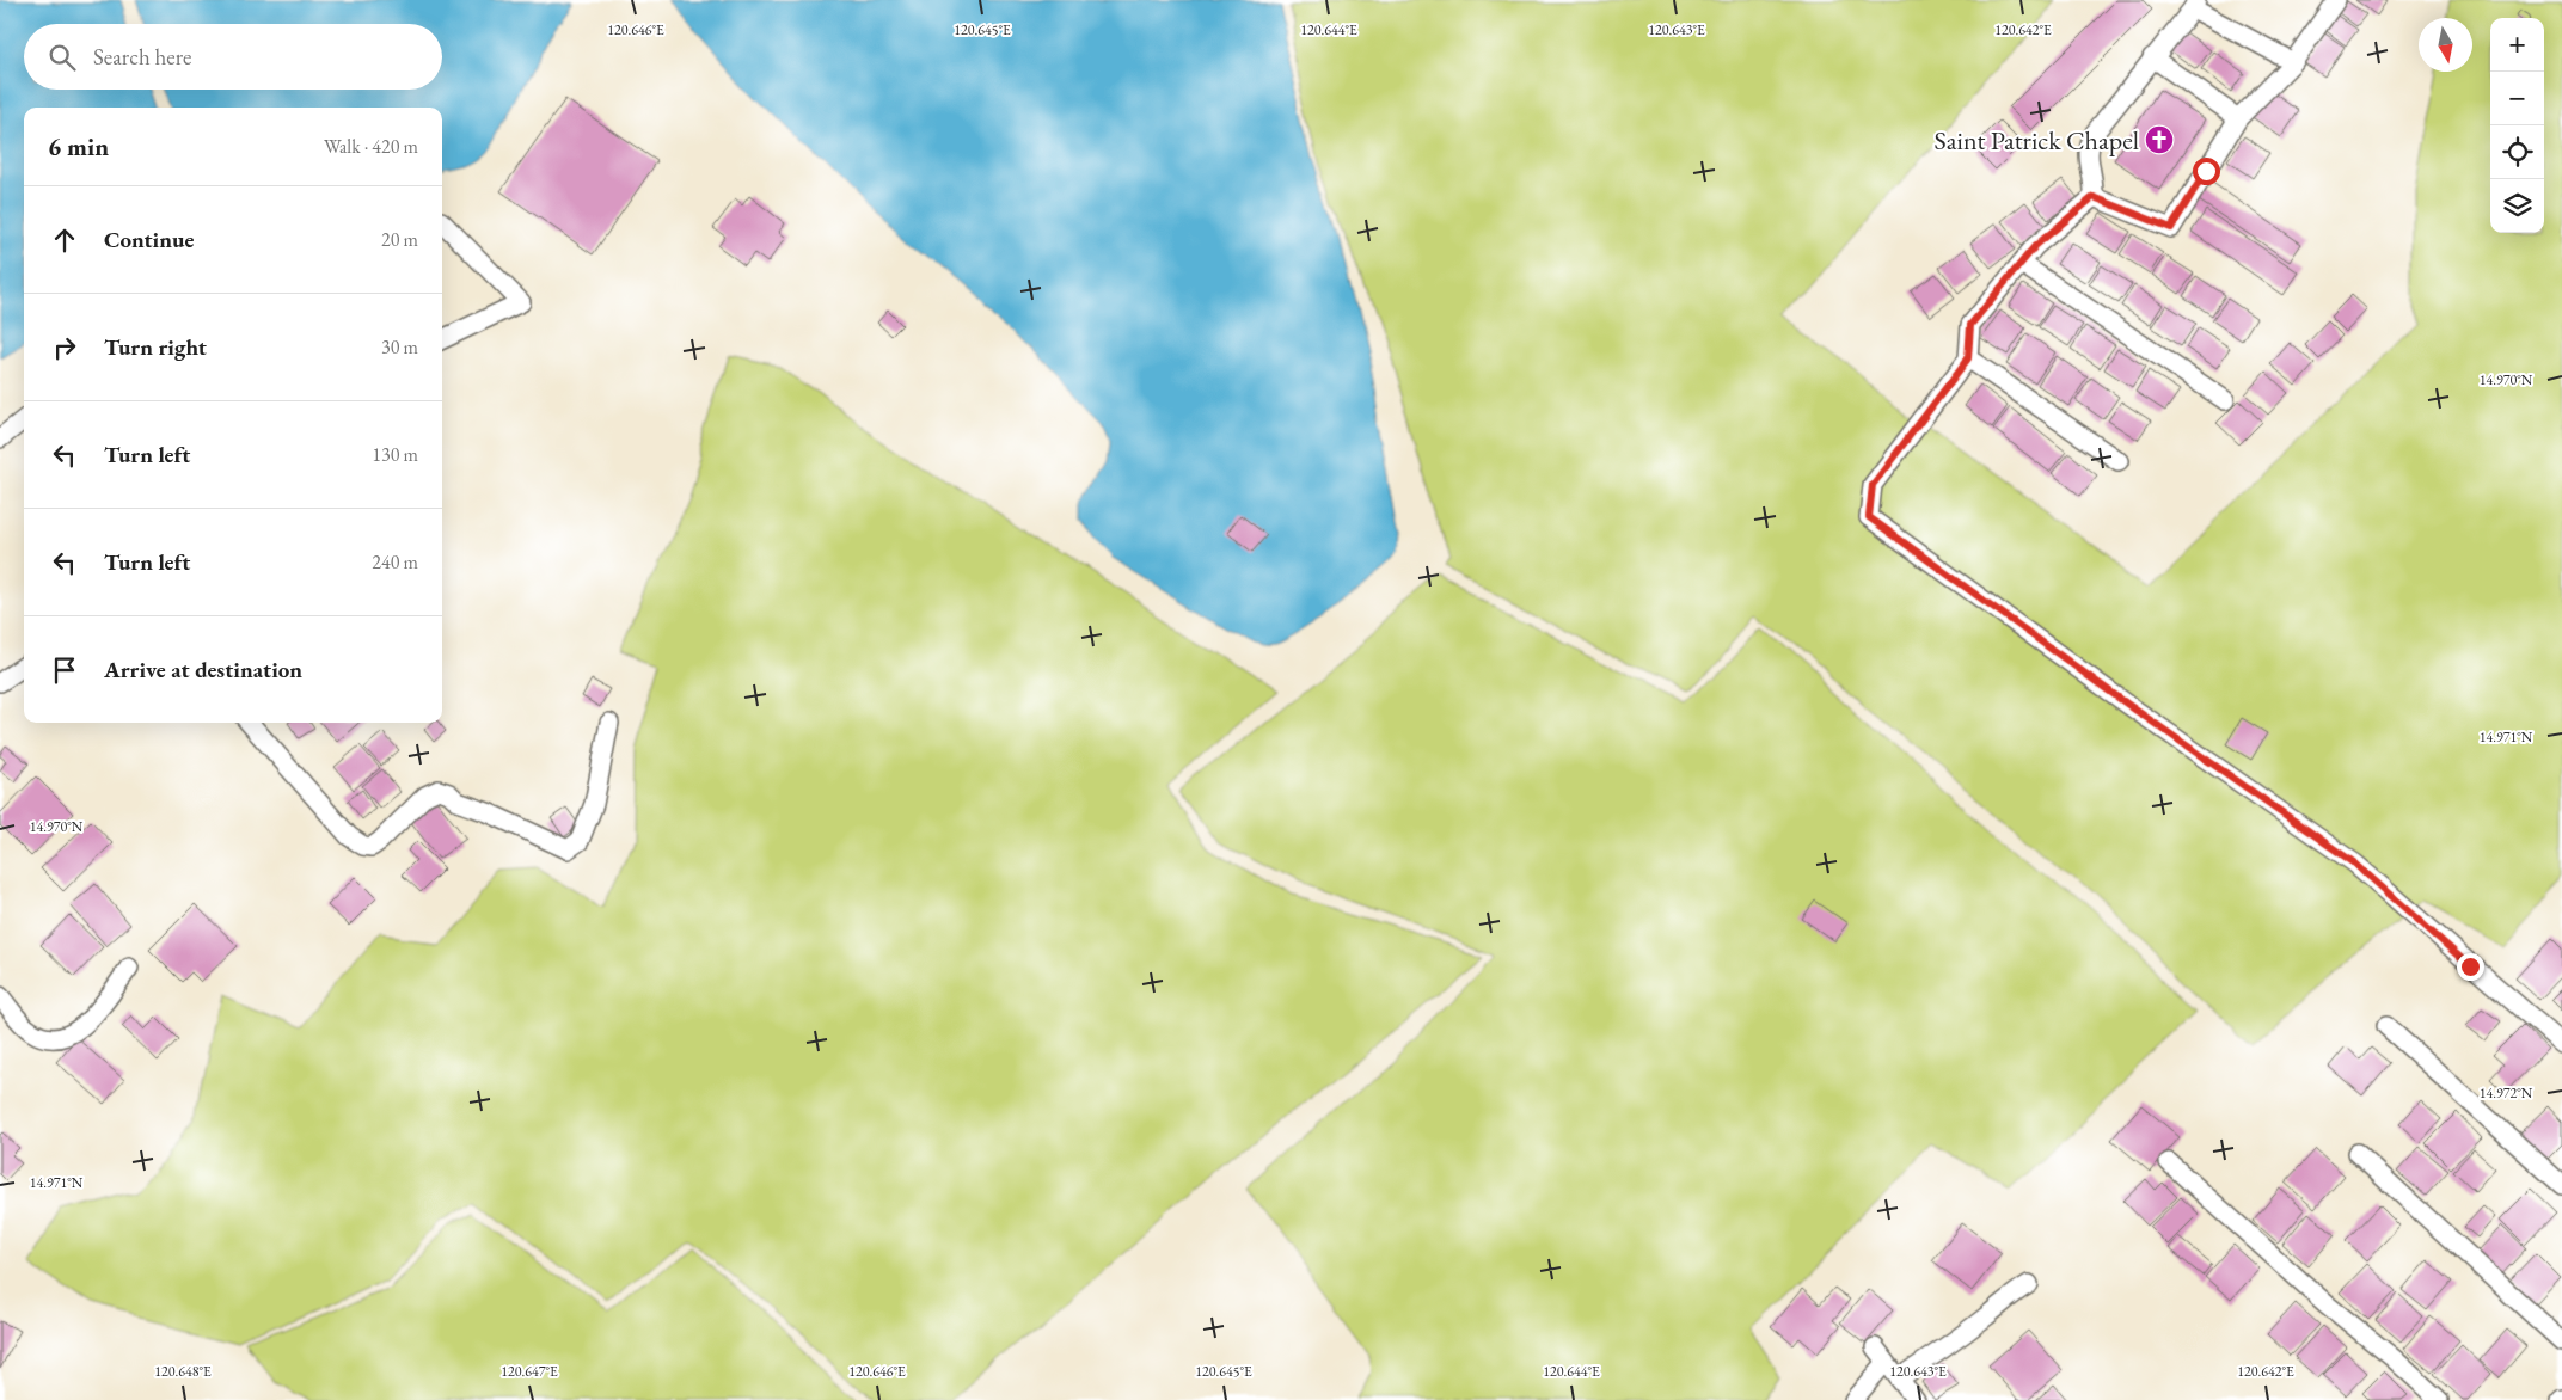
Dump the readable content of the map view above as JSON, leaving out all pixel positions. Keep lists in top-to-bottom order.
{
  "places": {
    "church": ["Saint Patrick Chapel"]
  },
  "north": "bottom",
  "page": {
    "map_buttons": ["+", "−"],
    "search": "Search here",
    "heading": ["6 min", "Walk · 420 m"],
    "list": [
      ["Continue", "20 m"],
      ["Turn right", "30 m"],
      ["Turn left", "130 m"],
      ["Turn left", "240 m"],
      "Arrive at destination"
    ]
  },
  "coordinates": [
    "120.646°E",
    "120.645°E",
    "120.644°E",
    "120.643°E",
    "120.642°E",
    "14.970°N",
    "14.971°N",
    "14.972°N",
    "120.648°E",
    "120.647°E"
  ]
}
